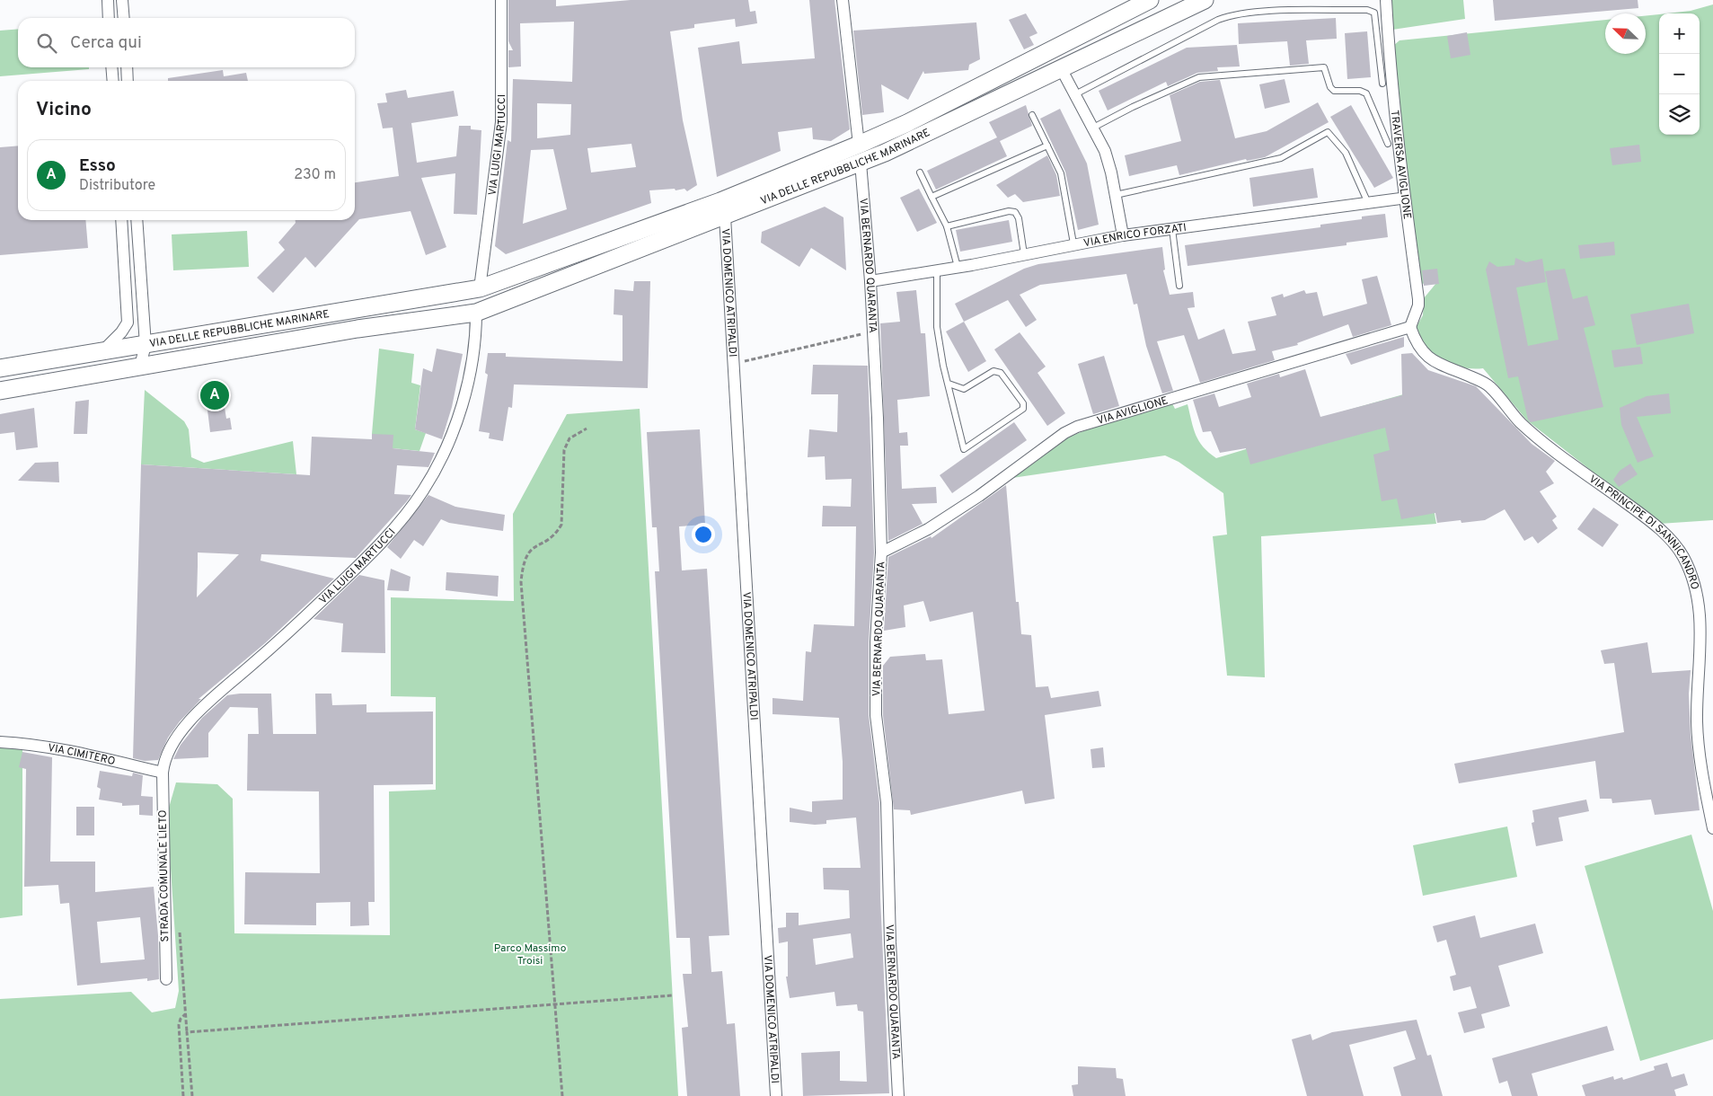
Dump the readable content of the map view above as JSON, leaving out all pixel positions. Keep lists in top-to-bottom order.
{
  "streets": {
    "main road": ["VIA DELLE REPUBBLICHE MARINARE"],
    "street": [
      "VIA LUIGI MARTUCCI",
      "TRAVERSA AVIGLIONE",
      "VIA ENRICO FORZATI",
      "VIA BERNARDO QUARANTA",
      "VIA DOMENICO ATRIPALDI",
      "VIA AVIGLIONE",
      "VIA PRINCIPE DI SANNICANDRO",
      "VIA CIMITERO",
      "STRADA COMUNALE LIETO"
    ]
  },
  "crossings": [
    ["VIA LUIGI MARTUCCI", "VIA DELLE REPUBBLICHE MARINARE"],
    ["VIA LUIGI MARTUCCI", "VIA CIMITERO"],
    ["VIA LUIGI MARTUCCI", "STRADA COMUNALE LIETO"],
    ["TRAVERSA AVIGLIONE", "VIA AVIGLIONE"],
    ["TRAVERSA AVIGLIONE", "VIA PRINCIPE DI SANNICANDRO"],
    ["VIA DELLE REPUBBLICHE MARINARE", "VIA BERNARDO QUARANTA"],
    ["VIA DELLE REPUBBLICHE MARINARE", "VIA DOMENICO ATRIPALDI"],
    ["VIA ENRICO FORZATI", "VIA BERNARDO QUARANTA"],
    ["VIA BERNARDO QUARANTA", "VIA AVIGLIONE"],
    ["VIA AVIGLIONE", "VIA PRINCIPE DI SANNICANDRO"],
    ["VIA CIMITERO", "STRADA COMUNALE LIETO"]
  ],
  "parks": ["Parco Massimo Troisi"],
  "north": "top left",
  "page": {
    "map_buttons": ["+", "−"],
    "search": "Cerca qui",
    "heading": "Vicino",
    "list": [
      {
        "mark": "A",
        "name": "Esso",
        "note": "Distributore",
        "value": "230 m"
      }
    ],
    "pins": "A"
  }
}
